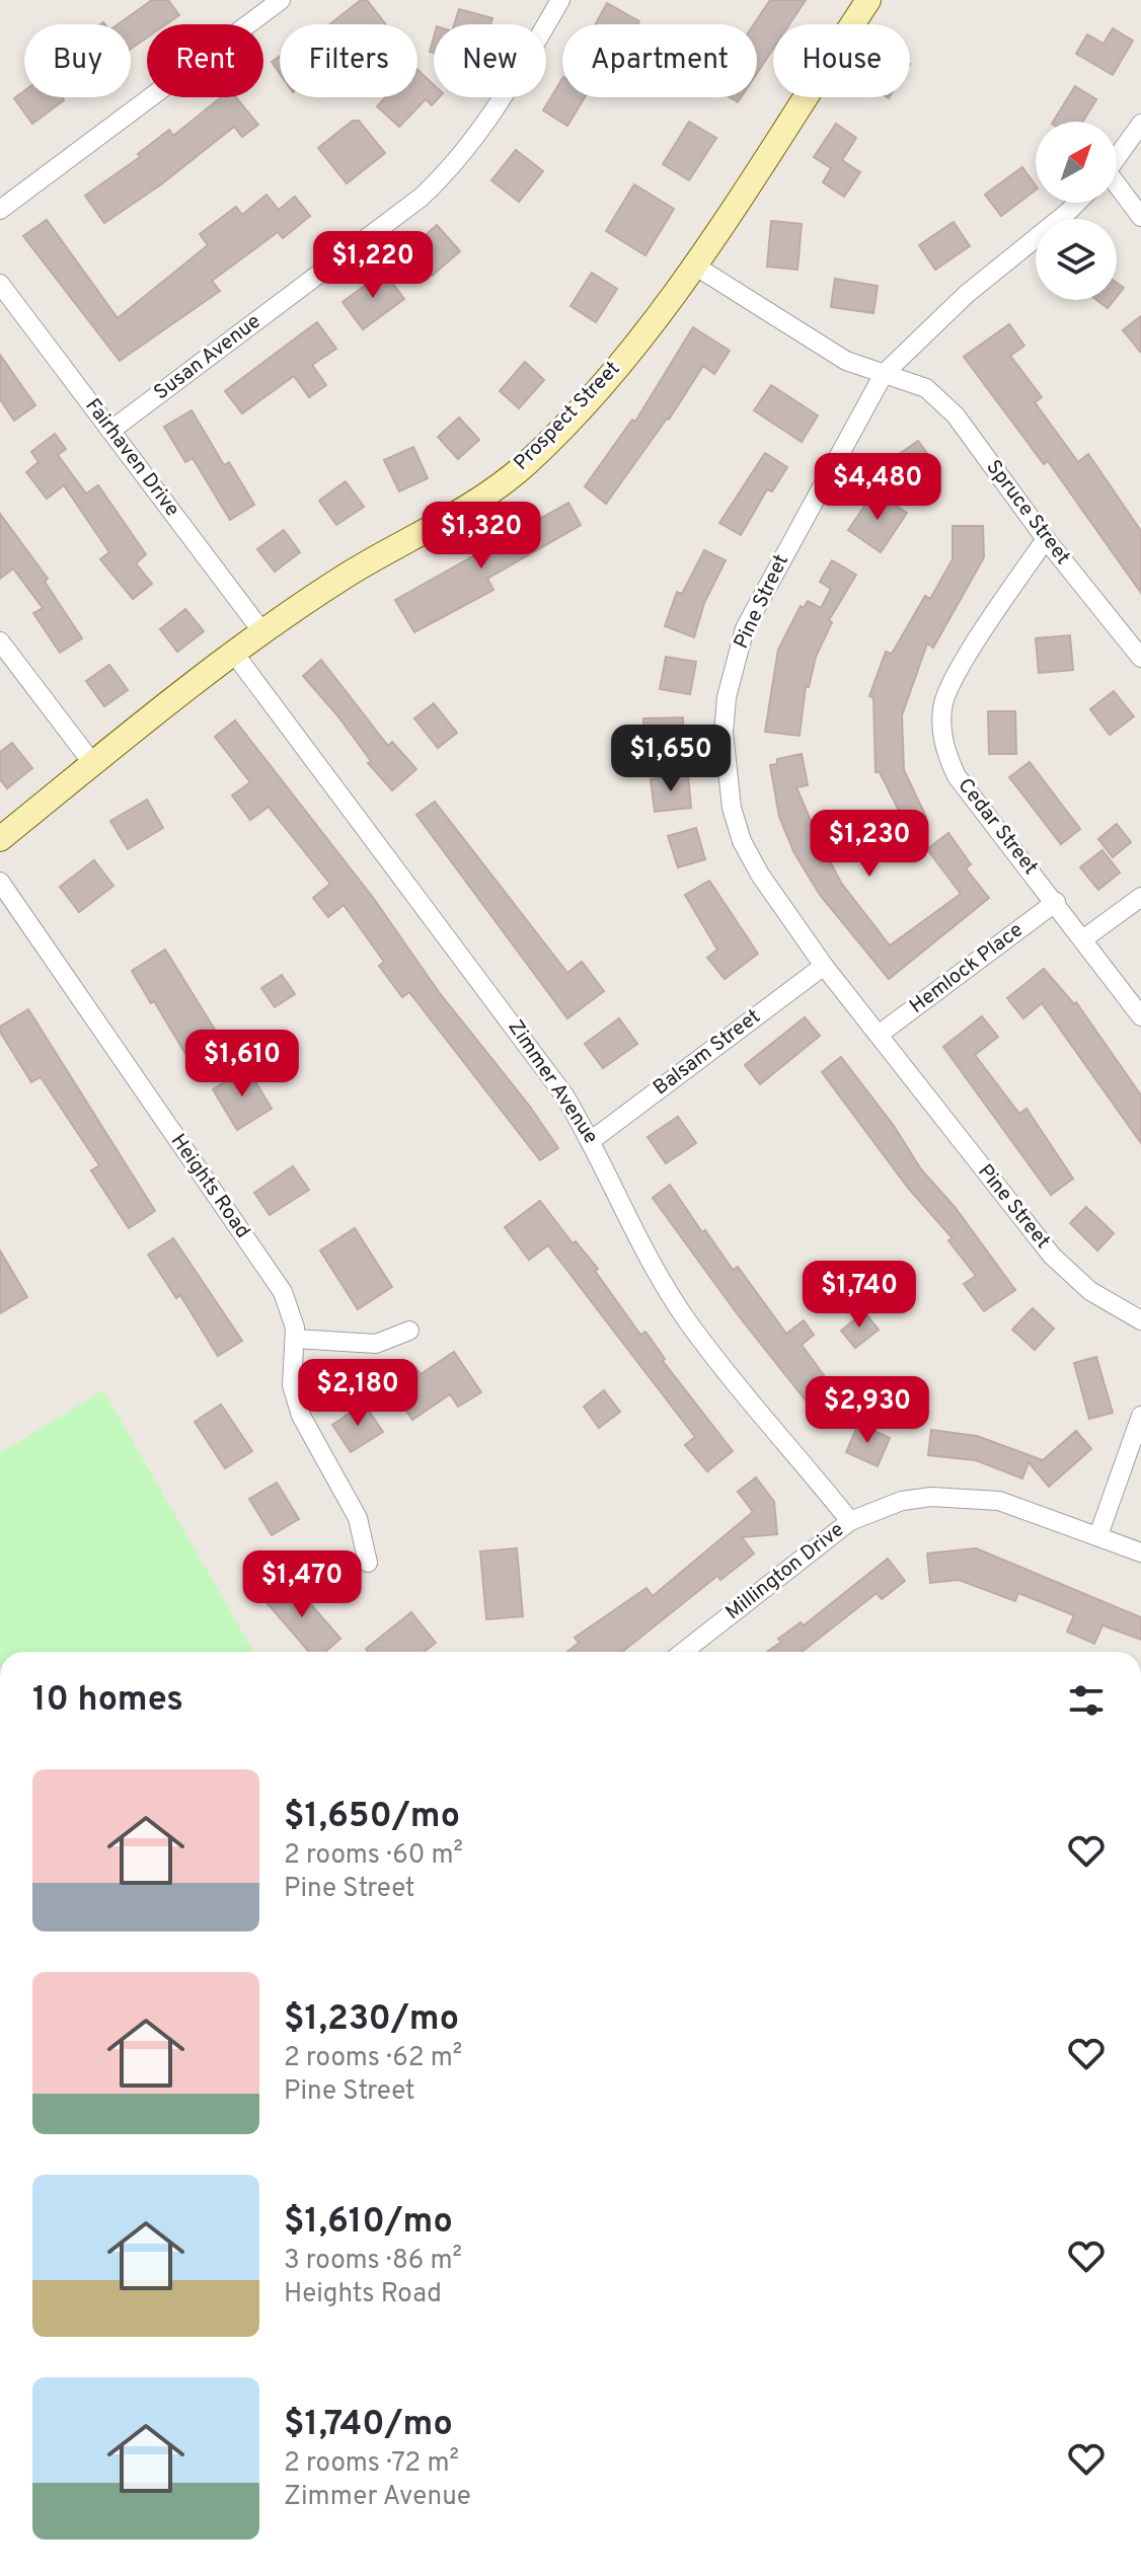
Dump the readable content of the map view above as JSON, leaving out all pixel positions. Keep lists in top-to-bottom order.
{
  "streets": {
    "main road": ["Prospect Street"],
    "street": [
      "Susan Avenue",
      "Fairhaven Drive",
      "Spruce Street",
      "Pine Street",
      "Cedar Street",
      "Hemlock Place",
      "Balsam Street",
      "Zimmer Avenue",
      "Heights Road",
      "Millington Drive"
    ]
  },
  "crossings": [
    ["Susan Avenue", "Fairhaven Drive"],
    ["Prospect Street", "Fairhaven Drive"],
    ["Prospect Street", "Spruce Street"],
    ["Prospect Street", "Zimmer Avenue"],
    ["Spruce Street", "Pine Street"],
    ["Spruce Street", "Cedar Street"],
    ["Pine Street", "Hemlock Place"],
    ["Pine Street", "Balsam Street"],
    ["Cedar Street", "Hemlock Place"],
    ["Balsam Street", "Zimmer Avenue"],
    ["Zimmer Avenue", "Millington Drive"]
  ],
  "north": "top right",
  "page": {
    "chip": [
      "Buy",
      "Rent",
      "Filters",
      "New",
      "Apartment",
      "House"
    ],
    "price": [
      "$1,220",
      "$4,480",
      "$1,320",
      "$1,650",
      "$1,230",
      "$1,610",
      "$1,740",
      "$2,180",
      "$2,930",
      "$1,470"
    ],
    "heading": "10 homes",
    "list": [
      {
        "name": "$1,650/mo",
        "note": "2 rooms · 60 m² · Pine Street"
      },
      {
        "name": "$1,230/mo",
        "note": "2 rooms · 62 m² · Pine Street"
      },
      {
        "name": "$1,610/mo",
        "note": "3 rooms · 86 m² · Heights Road"
      },
      {
        "name": "$1,740/mo",
        "note": "2 rooms · 72 m² · Zimmer Avenue"
      }
    ]
  }
}
